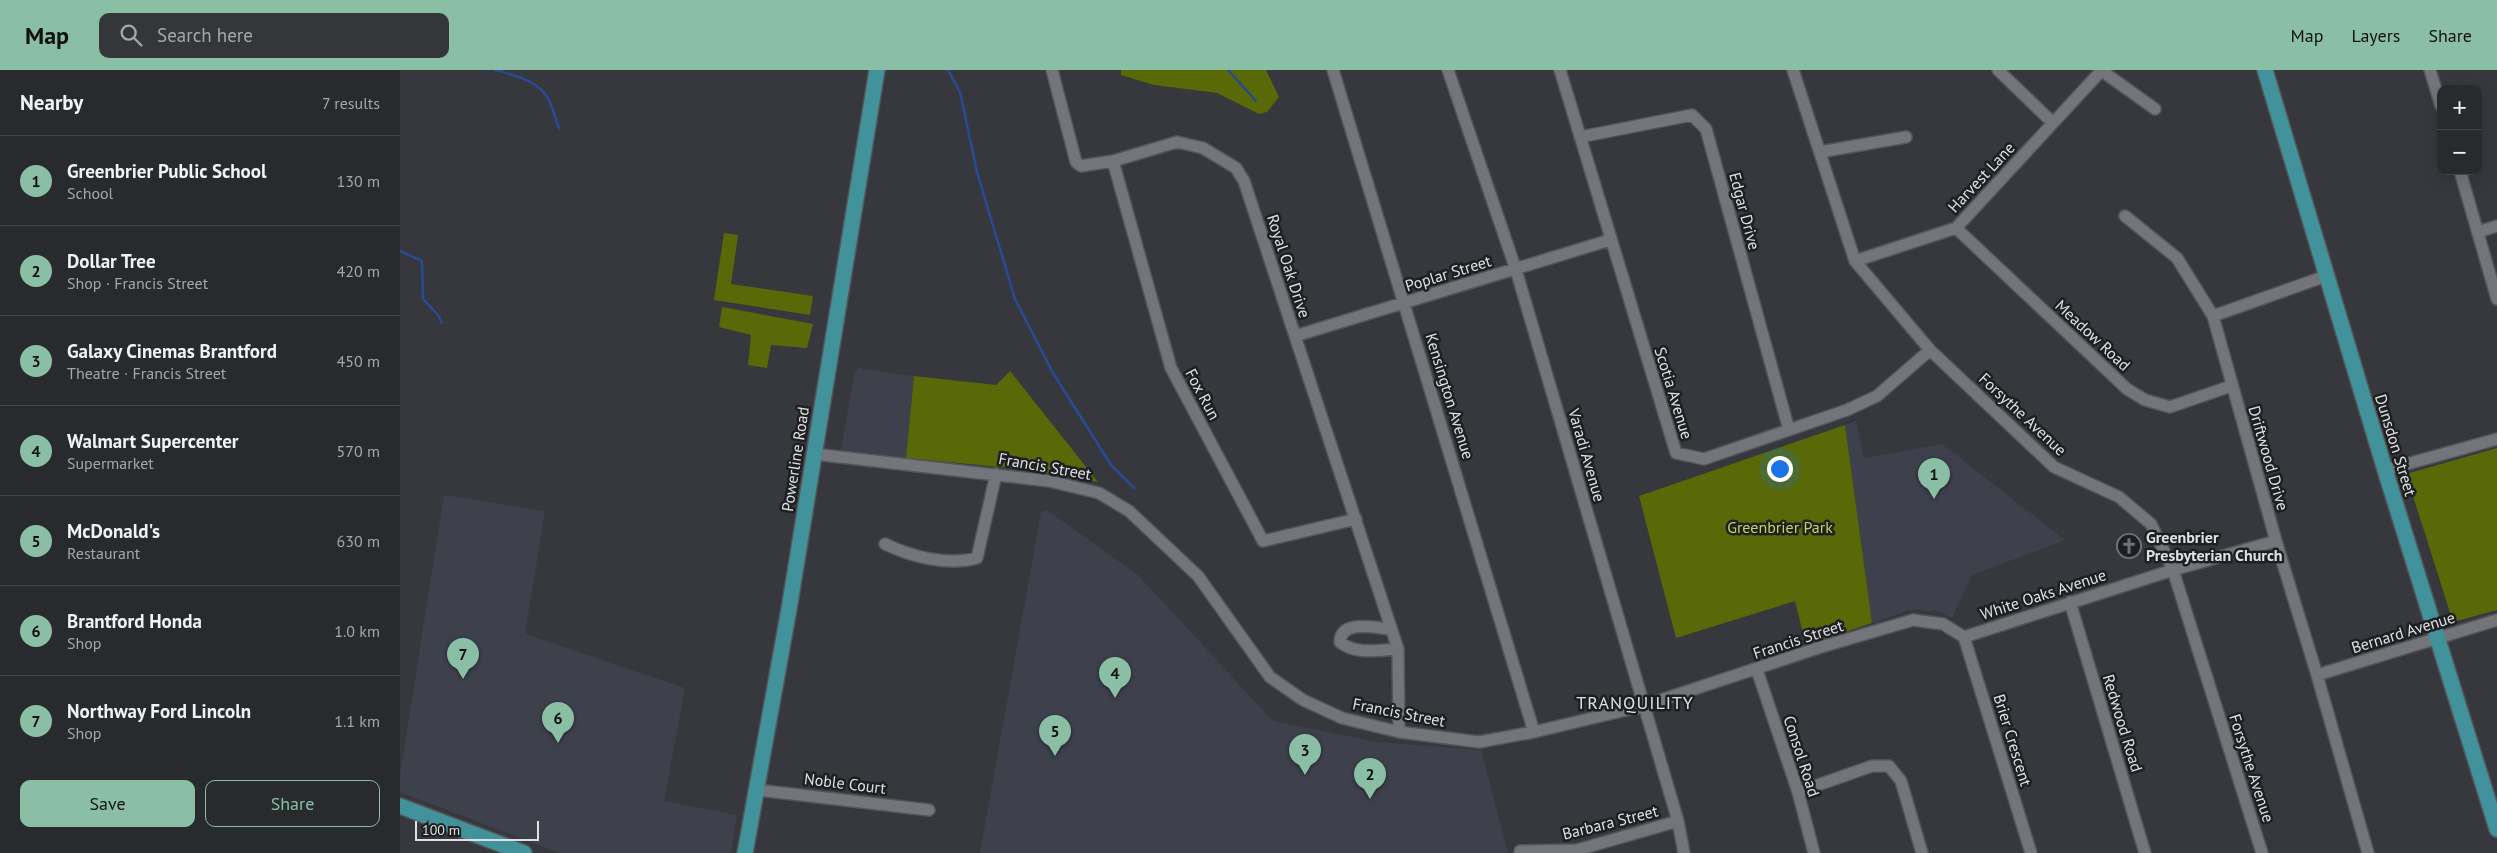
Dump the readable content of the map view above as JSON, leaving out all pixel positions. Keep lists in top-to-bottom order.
{
  "streets": {
    "main road": ["Dunsdon Street", "Powerline Road"],
    "street": [
      "Harvest Lane",
      "Edgar Drive",
      "Royal Oak Drive",
      "Poplar Street",
      "Meadow Road",
      "Scotia Avenue",
      "Fox Run",
      "Kensington Avenue",
      "Forsythe Avenue",
      "Varadi Avenue",
      "Driftwood Drive",
      "Francis Street",
      "White Oaks Avenue",
      "Bernard Avenue",
      "Redwood Road",
      "Brier Crescent",
      "Consol Road",
      "Noble Court",
      "Barbara Street"
    ]
  },
  "crossings": [
    ["Harvest Lane", "Meadow Road"],
    ["Harvest Lane", "Forsythe Avenue"],
    ["Edgar Drive", "Scotia Avenue"],
    ["Royal Oak Drive", "Poplar Street"],
    ["Royal Oak Drive", "Fox Run"],
    ["Royal Oak Drive", "Francis Street"],
    ["Poplar Street", "Scotia Avenue"],
    ["Poplar Street", "Kensington Avenue"],
    ["Poplar Street", "Varadi Avenue"],
    ["Meadow Road", "Driftwood Drive"],
    ["Scotia Avenue", "Forsythe Avenue"],
    ["Kensington Avenue", "Francis Street"],
    ["Forsythe Avenue", "White Oaks Avenue"],
    ["Dunsdon Street", "Bernard Avenue"],
    ["Varadi Avenue", "Francis Street"],
    ["Varadi Avenue", "Barbara Street"],
    ["Driftwood Drive", "White Oaks Avenue"],
    ["Driftwood Drive", "Bernard Avenue"],
    ["Powerline Road", "Francis Street"],
    ["Powerline Road", "Noble Court"],
    ["Francis Street", "White Oaks Avenue"],
    ["Francis Street", "Brier Crescent"],
    ["Francis Street", "Consol Road"],
    ["White Oaks Avenue", "Redwood Road"],
    ["White Oaks Avenue", "Brier Crescent"]
  ],
  "districts": ["TRANQUILITY"],
  "parks": ["Greenbrier Park"],
  "places": {
    "church": ["Greenbrier Presbyterian Church"]
  },
  "scale_bar": "100 m",
  "page": {
    "header": "Map",
    "search": "Search here",
    "nav": ["Map", "Layers", "Share"],
    "heading": ["Nearby", "7 results"],
    "map_buttons": ["+", "−"],
    "list": [
      {
        "mark": "1",
        "name": "Greenbrier Public School",
        "note": "School",
        "value": "130 m"
      },
      {
        "mark": "2",
        "name": "Dollar Tree",
        "note": "Shop · Francis Street",
        "value": "420 m"
      },
      {
        "mark": "3",
        "name": "Galaxy Cinemas Brantford",
        "note": "Theatre · Francis Street",
        "value": "450 m"
      },
      {
        "mark": "4",
        "name": "Walmart Supercenter",
        "note": "Supermarket",
        "value": "570 m"
      },
      {
        "mark": "5",
        "name": "McDonald's",
        "note": "Restaurant",
        "value": "630 m"
      },
      {
        "mark": "6",
        "name": "Brantford Honda",
        "note": "Shop",
        "value": "1.0 km"
      },
      {
        "mark": "7",
        "name": "Northway Ford Lincoln",
        "note": "Shop",
        "value": "1.1 km"
      }
    ],
    "pins": [
      "1",
      "7",
      "4",
      "6",
      "5",
      "3",
      "2"
    ],
    "buttons": ["Save", "Share"],
    "scale": "100 m"
  }
}
